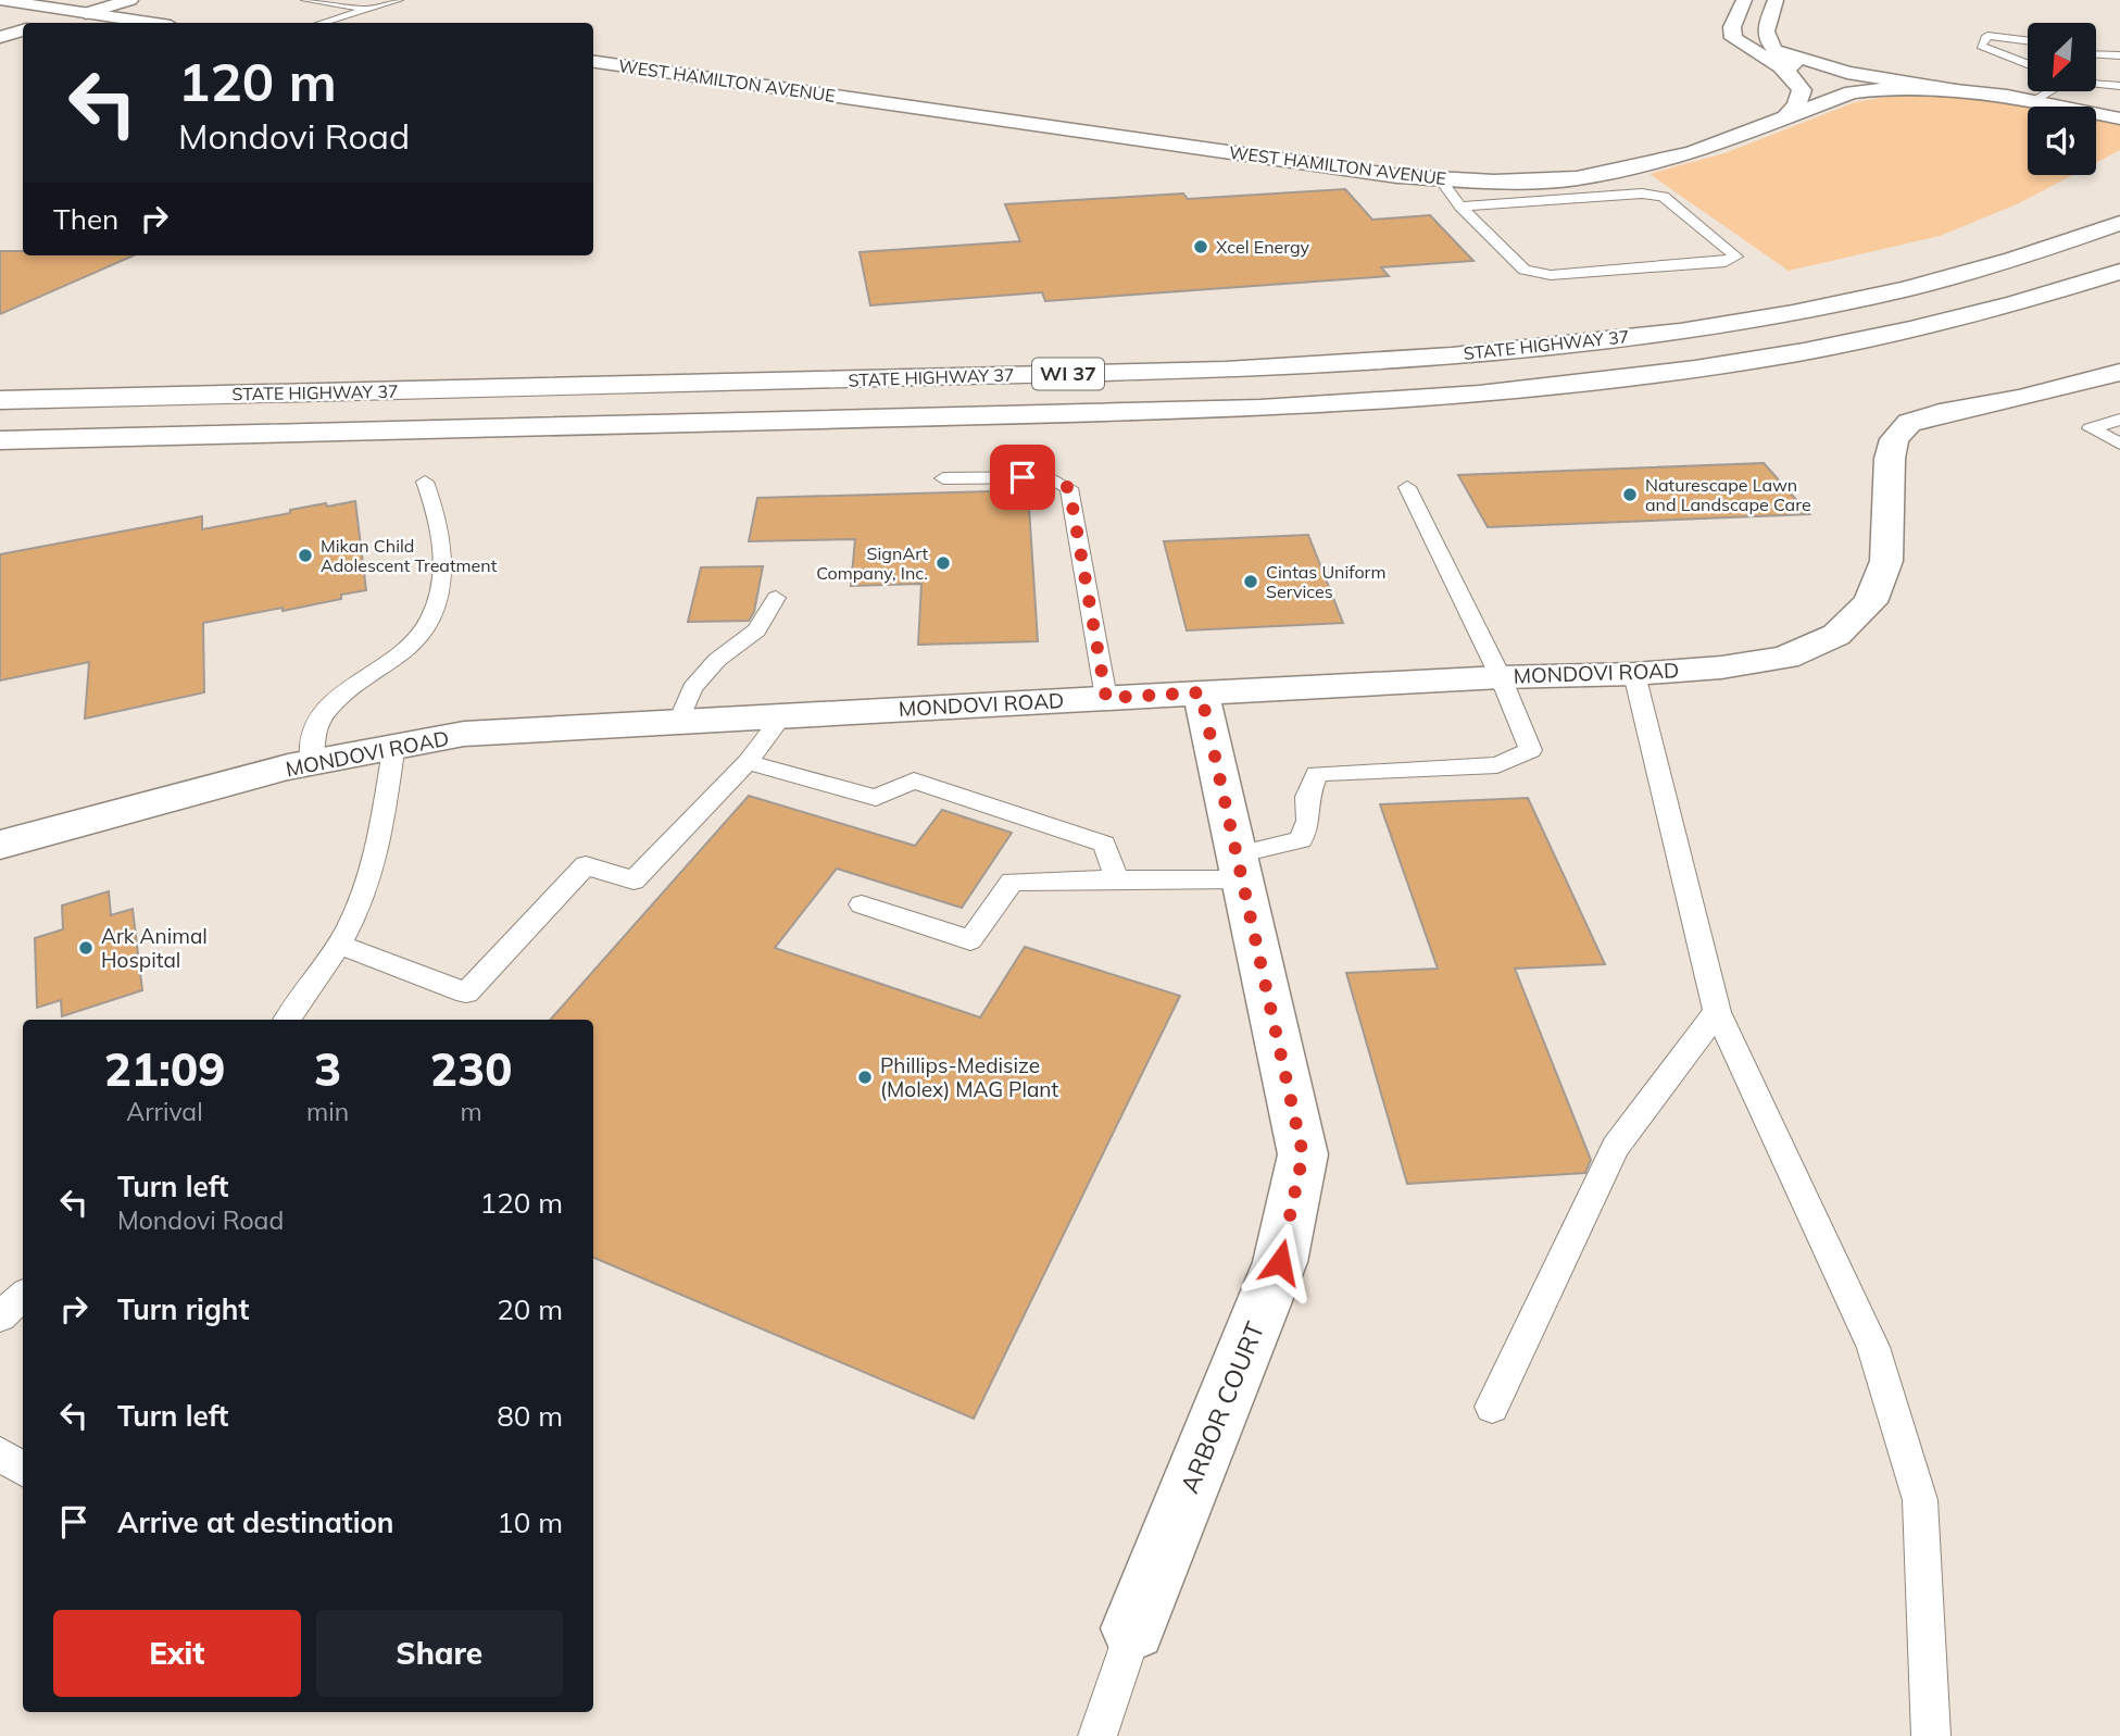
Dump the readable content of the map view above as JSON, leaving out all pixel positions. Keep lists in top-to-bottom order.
{
  "streets": {
    "street": [
      "WEST HAMILTON AVENUE",
      "STATE HIGHWAY 37",
      "WI 37",
      "MONDOVI ROAD",
      "ARBOR COURT"
    ]
  },
  "crossings": [
    ["MONDOVI ROAD", "ARBOR COURT"]
  ],
  "places": [
    "Xcel Energy",
    "Naturescape Lawn and Landscape Care",
    "Mikan Child Adolescent Treatment",
    "SignArt Company, Inc.",
    "Cintas Uniform Services",
    "Ark Animal Hospital",
    "Phillips-Medisize (Molex) MAG Plant"
  ],
  "north": "bottom left",
  "page": {
    "turn": ["120 m", "Mondovi Road"],
    "then": "Then",
    "eta": [
      "21:09",
      "Arrival",
      "3",
      "min",
      "230",
      "m"
    ],
    "list": [
      {
        "name": "Turn left",
        "note": "Mondovi Road",
        "value": "120 m"
      },
      {
        "name": "Turn right",
        "value": "20 m"
      },
      {
        "name": "Turn left",
        "value": "80 m"
      },
      {
        "name": "Arrive at destination",
        "value": "10 m"
      }
    ],
    "buttons": ["Exit", "Share"]
  }
}
